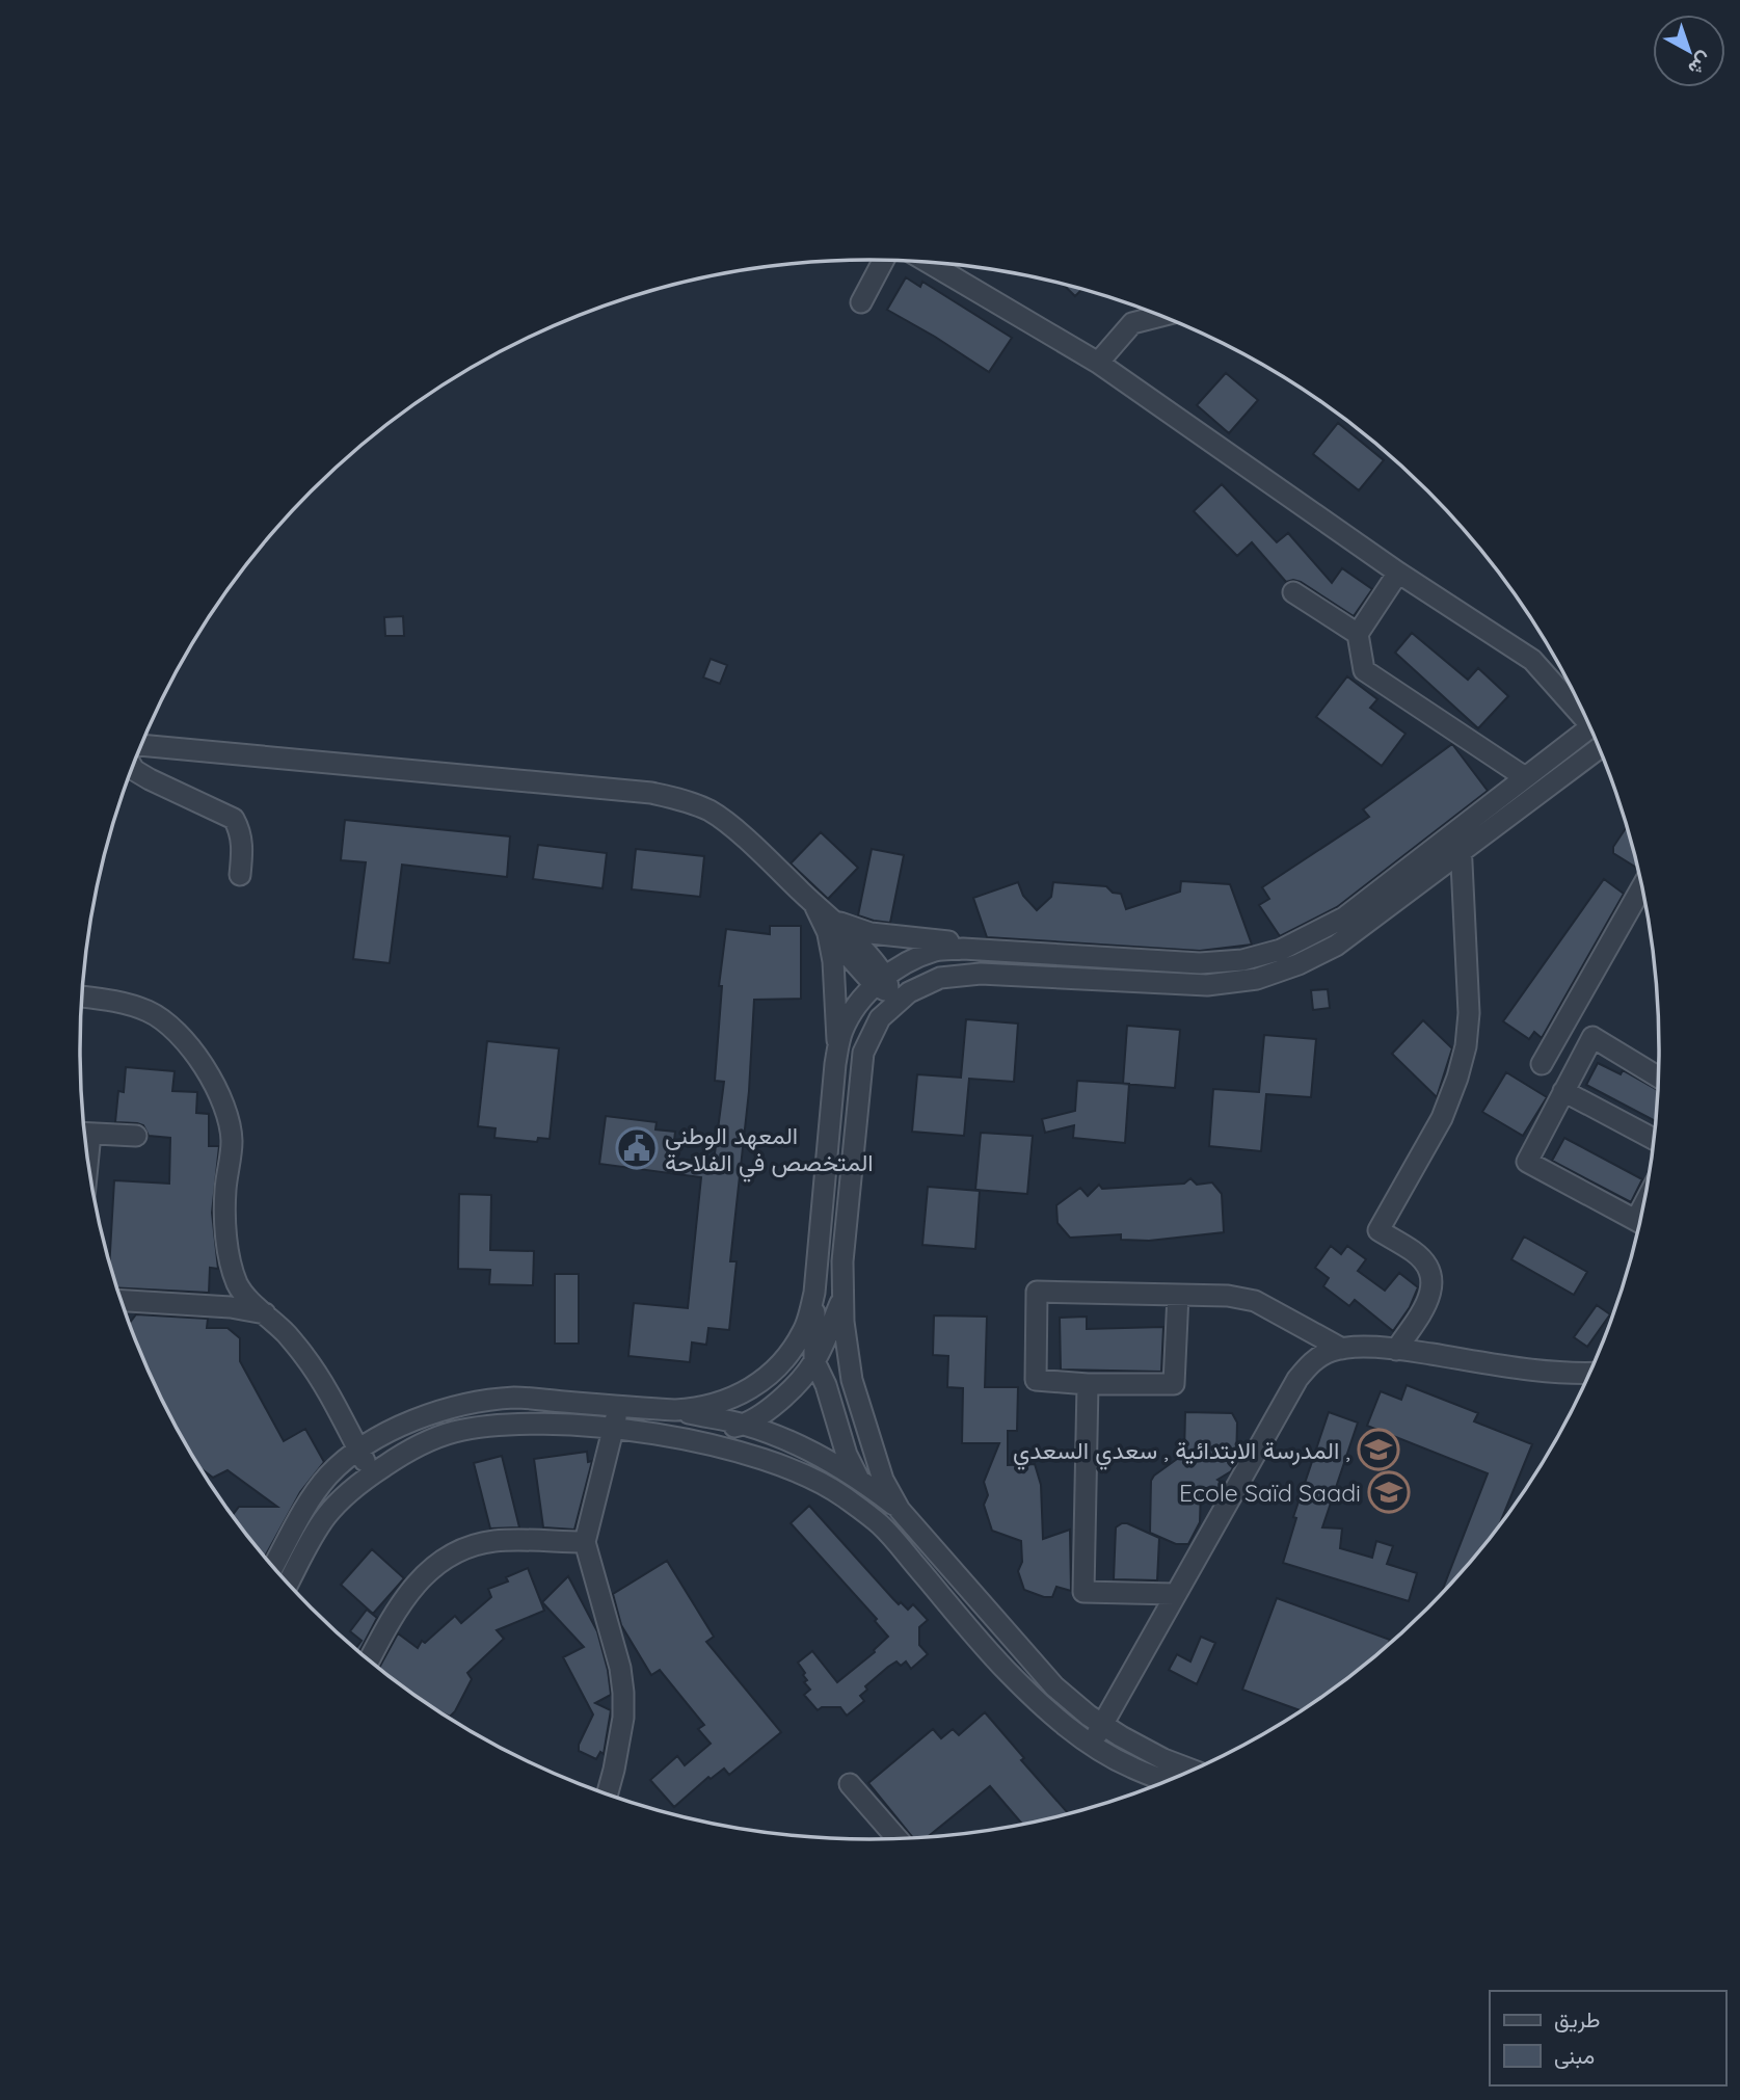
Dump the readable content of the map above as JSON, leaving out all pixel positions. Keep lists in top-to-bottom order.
{
  "places": {
    "public building": ["المعهد الوطني المتخصص في الفلاحة"],
    "school or university": ["المدرسة الابتدائية , سعدي السعدي ,", "Ecole Saïd Saadi"]
  },
  "legend": ["طريق", "مبنى"],
  "north": "bottom right"
}
